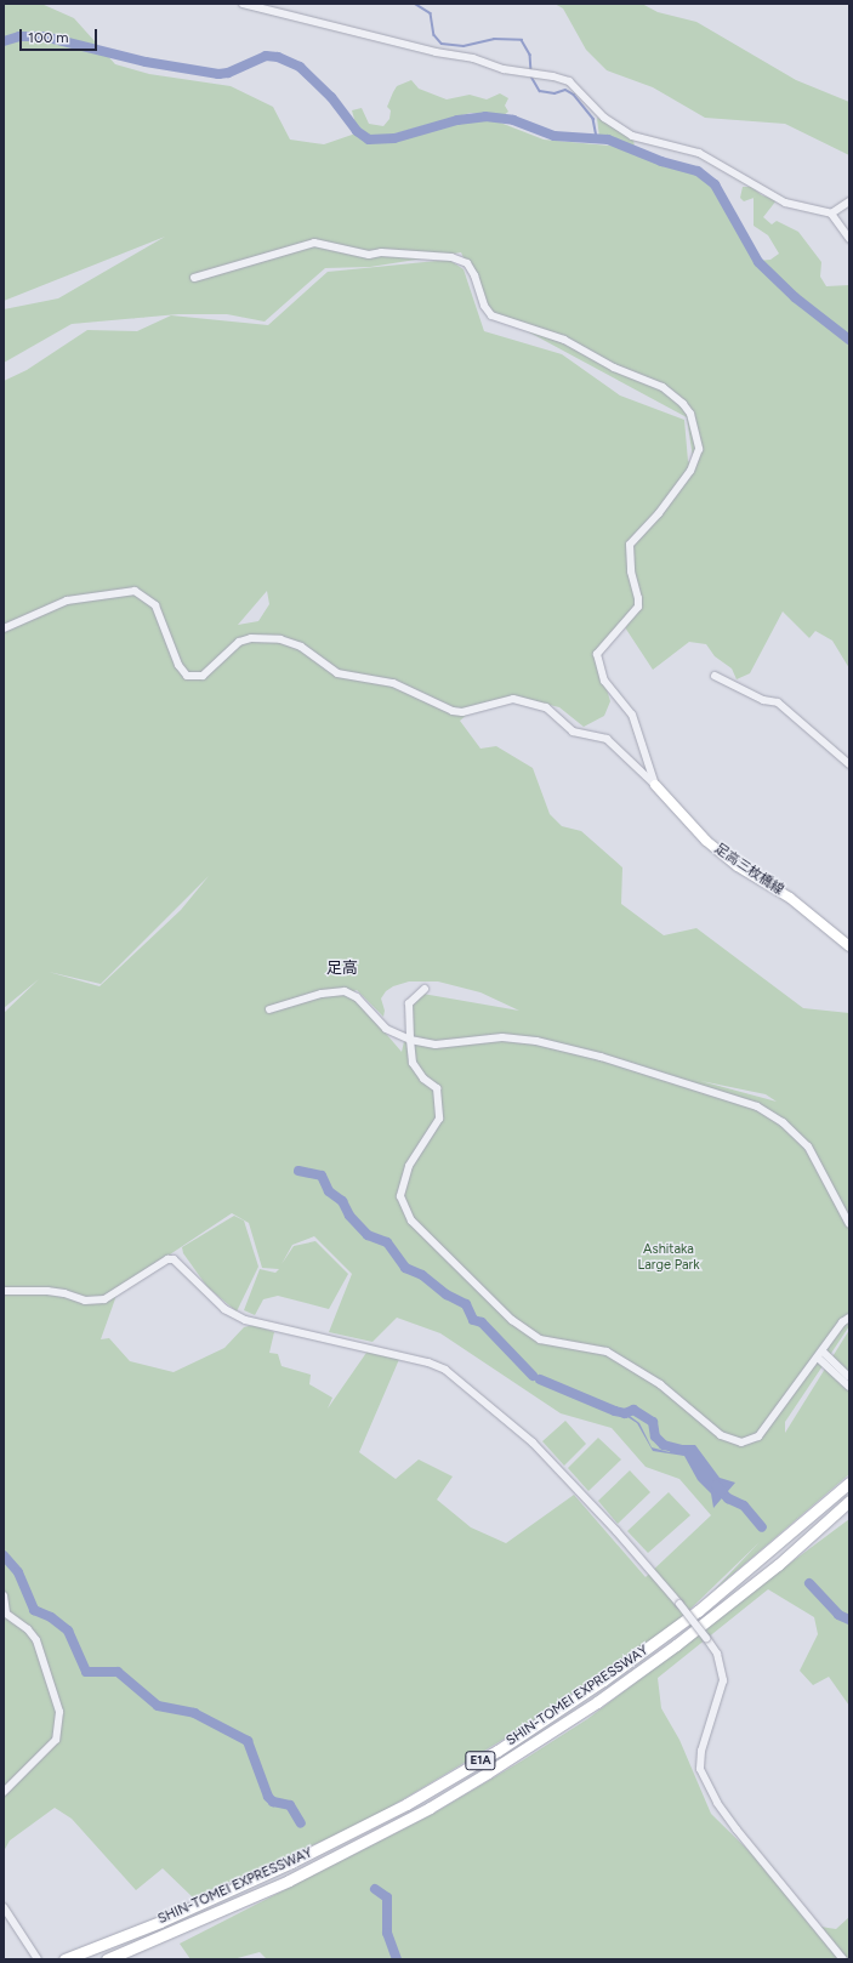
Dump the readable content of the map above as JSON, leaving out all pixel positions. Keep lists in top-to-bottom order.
{
  "streets": {
    "highway": ["SHIN-TOMEI EXPRESSWAY", "E1A"],
    "main road": ["足高三枚橋線"]
  },
  "districts": ["足高"],
  "parks": ["Ashitaka Large Park"],
  "scale_bar": "100 m"
}
